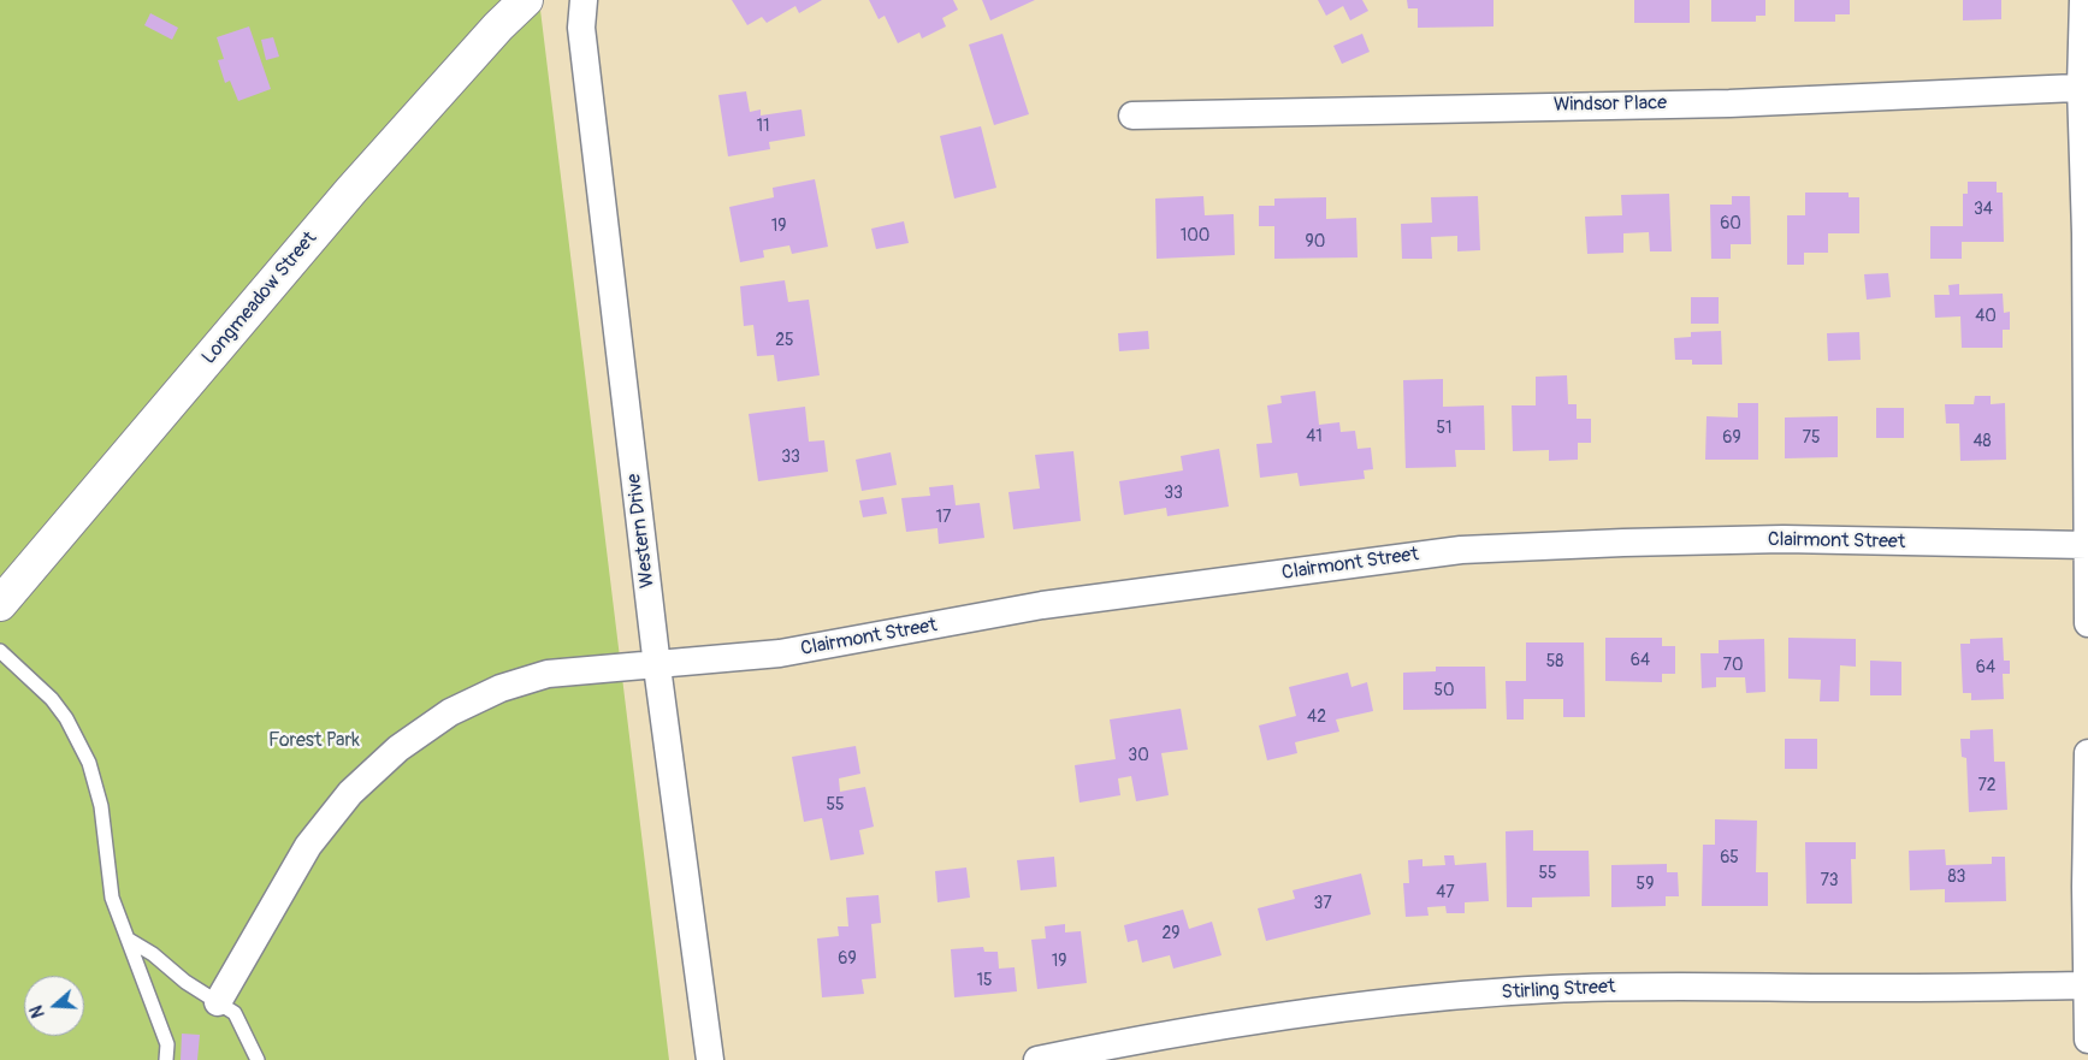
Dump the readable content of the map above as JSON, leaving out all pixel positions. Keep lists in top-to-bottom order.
{
  "streets": {
    "main road": ["Longmeadow Street"],
    "street": [
      "Windsor Place",
      "Western Drive",
      "Clairmont Street",
      "Stirling Street"
    ]
  },
  "crossings": [
    ["Western Drive", "Clairmont Street"]
  ],
  "parks": ["Forest Park"],
  "house_numbers": [
    "11",
    "34",
    "60",
    "19",
    "100",
    "90",
    "40",
    "25",
    "51",
    "41",
    "69",
    "75",
    "48",
    "33",
    "33",
    "17",
    "64",
    "58",
    "70",
    "64",
    "50",
    "42",
    "30",
    "72",
    "55",
    "65",
    "55",
    "83",
    "73",
    "59",
    "47",
    "37",
    "29",
    "69",
    "19",
    "15"
  ],
  "north": "left"
}
